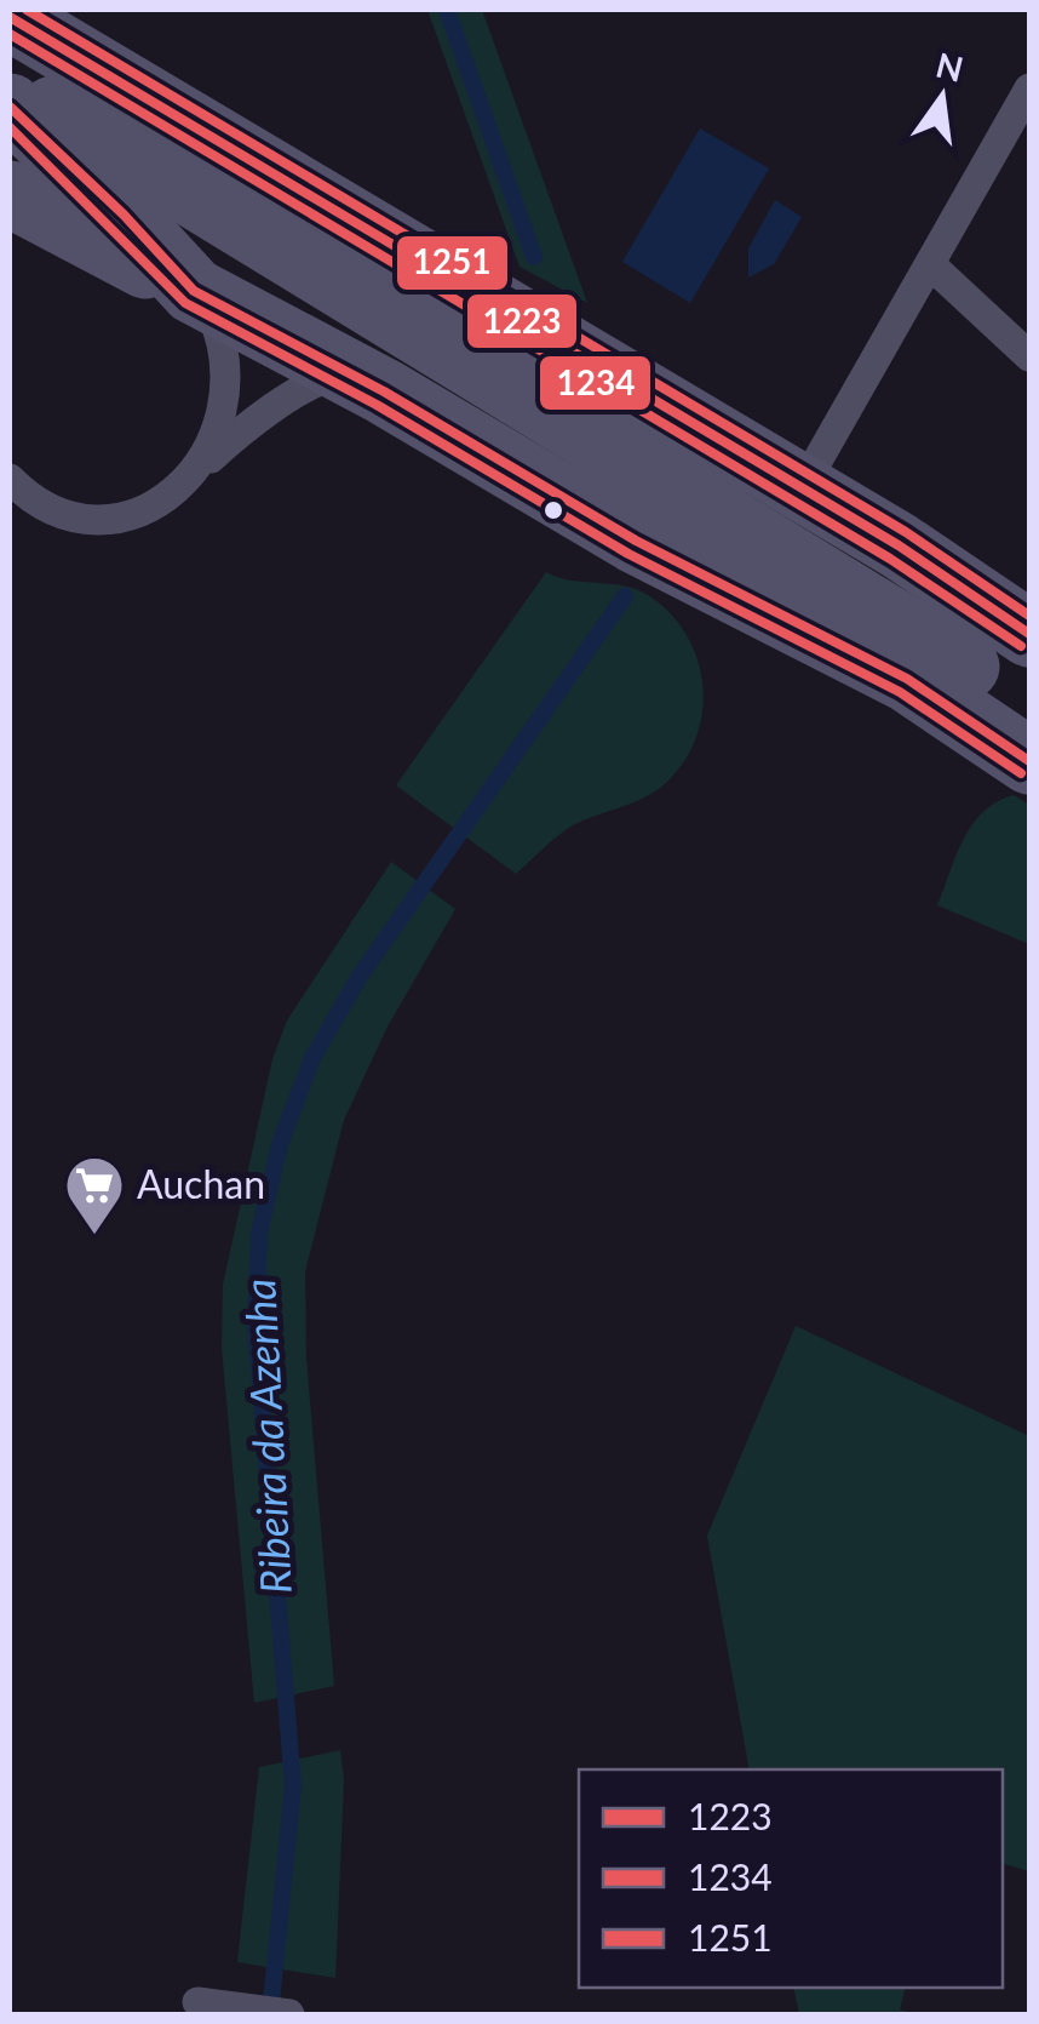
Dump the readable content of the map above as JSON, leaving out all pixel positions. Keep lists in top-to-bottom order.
{
  "water": ["Ribeira da Azenha"],
  "places": {
    "supermarket": ["Auchan"]
  },
  "lines": ["transit line 1251", "transit line 1223", "transit line 1234"],
  "legend": ["1223", "1234", "1251"],
  "north": "top"
}
